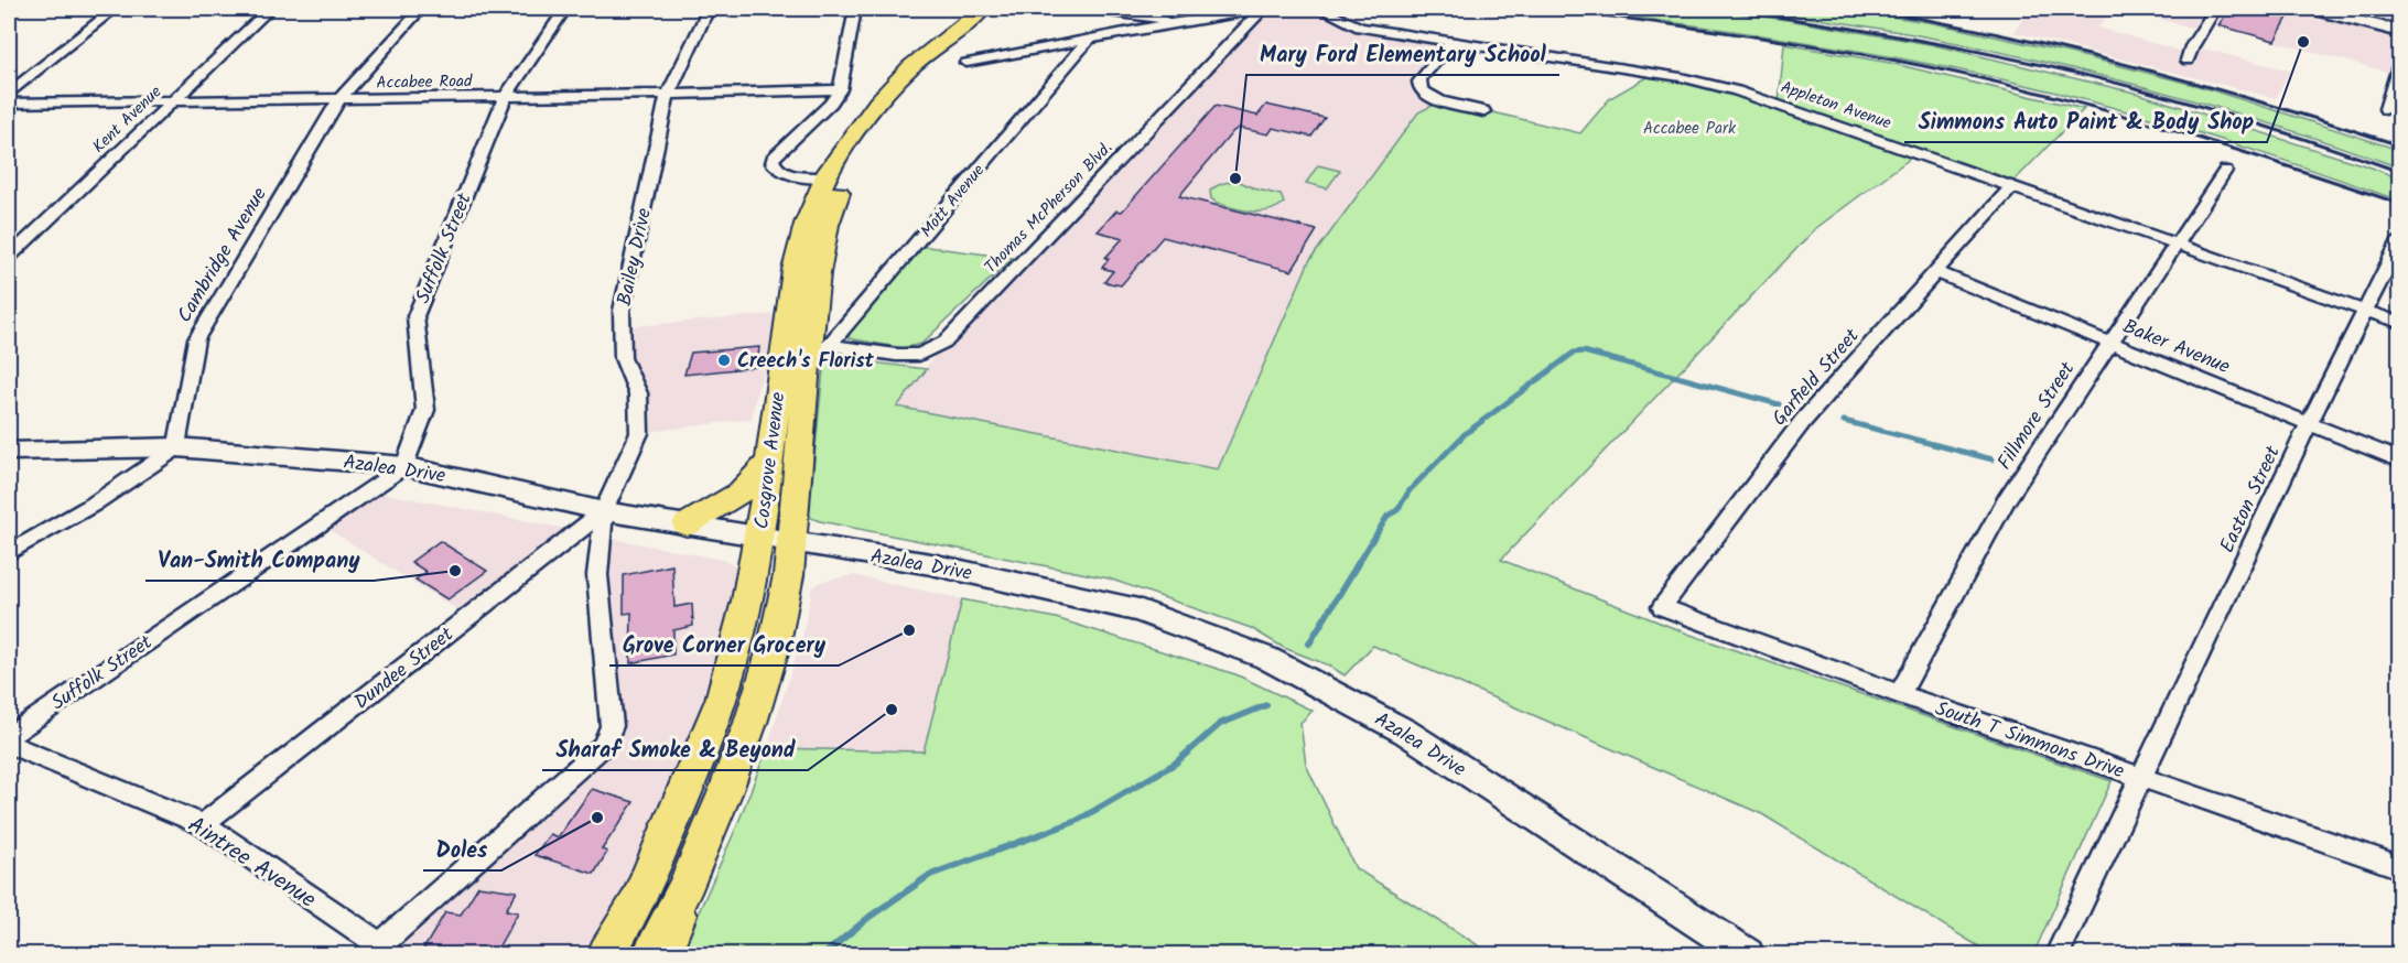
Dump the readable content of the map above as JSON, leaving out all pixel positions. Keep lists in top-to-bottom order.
{
  "streets": {
    "main road": ["Cosgrove Avenue"],
    "street": [
      "Accabee Road",
      "Appleton Avenue",
      "Kent Avenue",
      "Mott Avenue",
      "Thomas McPherson Blvd.",
      "Suffolk Street",
      "Cambridge Avenue",
      "Bailey Drive",
      "Baker Avenue",
      "Garfield Street",
      "Fillmore Street",
      "Azalea Drive",
      "Easton Street",
      "Dundee Street",
      "South T Simmons Drive",
      "Aintree Avenue"
    ]
  },
  "crossings": [
    ["Accabee Road", "Kent Avenue"],
    ["Accabee Road", "Suffolk Street"],
    ["Accabee Road", "Cambridge Avenue"],
    ["Accabee Road", "Bailey Drive"],
    ["Appleton Avenue", "Garfield Street"],
    ["Appleton Avenue", "Fillmore Street"],
    ["Appleton Avenue", "Easton Street"],
    ["Mott Avenue", "Thomas McPherson Blvd."],
    ["Mott Avenue", "Cosgrove Avenue"],
    ["Thomas McPherson Blvd.", "Cosgrove Avenue"],
    ["Suffolk Street", "Azalea Drive"],
    ["Cambridge Avenue", "Azalea Drive"],
    ["Bailey Drive", "Azalea Drive"],
    ["Bailey Drive", "Dundee Street"],
    ["Bailey Drive", "Aintree Avenue"],
    ["Baker Avenue", "Garfield Street"],
    ["Baker Avenue", "Fillmore Street"],
    ["Baker Avenue", "Easton Street"],
    ["Garfield Street", "South T Simmons Drive"],
    ["Fillmore Street", "South T Simmons Drive"],
    ["Cosgrove Avenue", "Azalea Drive"],
    ["Azalea Drive", "Dundee Street"],
    ["Easton Street", "South T Simmons Drive"],
    ["Dundee Street", "Aintree Avenue"]
  ],
  "parks": ["Accabee Park"],
  "places": [
    "Simmons Auto Paint & Body Shop",
    "Mary Ford Elementary School",
    "Creech's Florist",
    "Van-Smith Company",
    "Grove Corner Grocery",
    "Sharaf Smoke & Beyond",
    "Doles"
  ]
}
